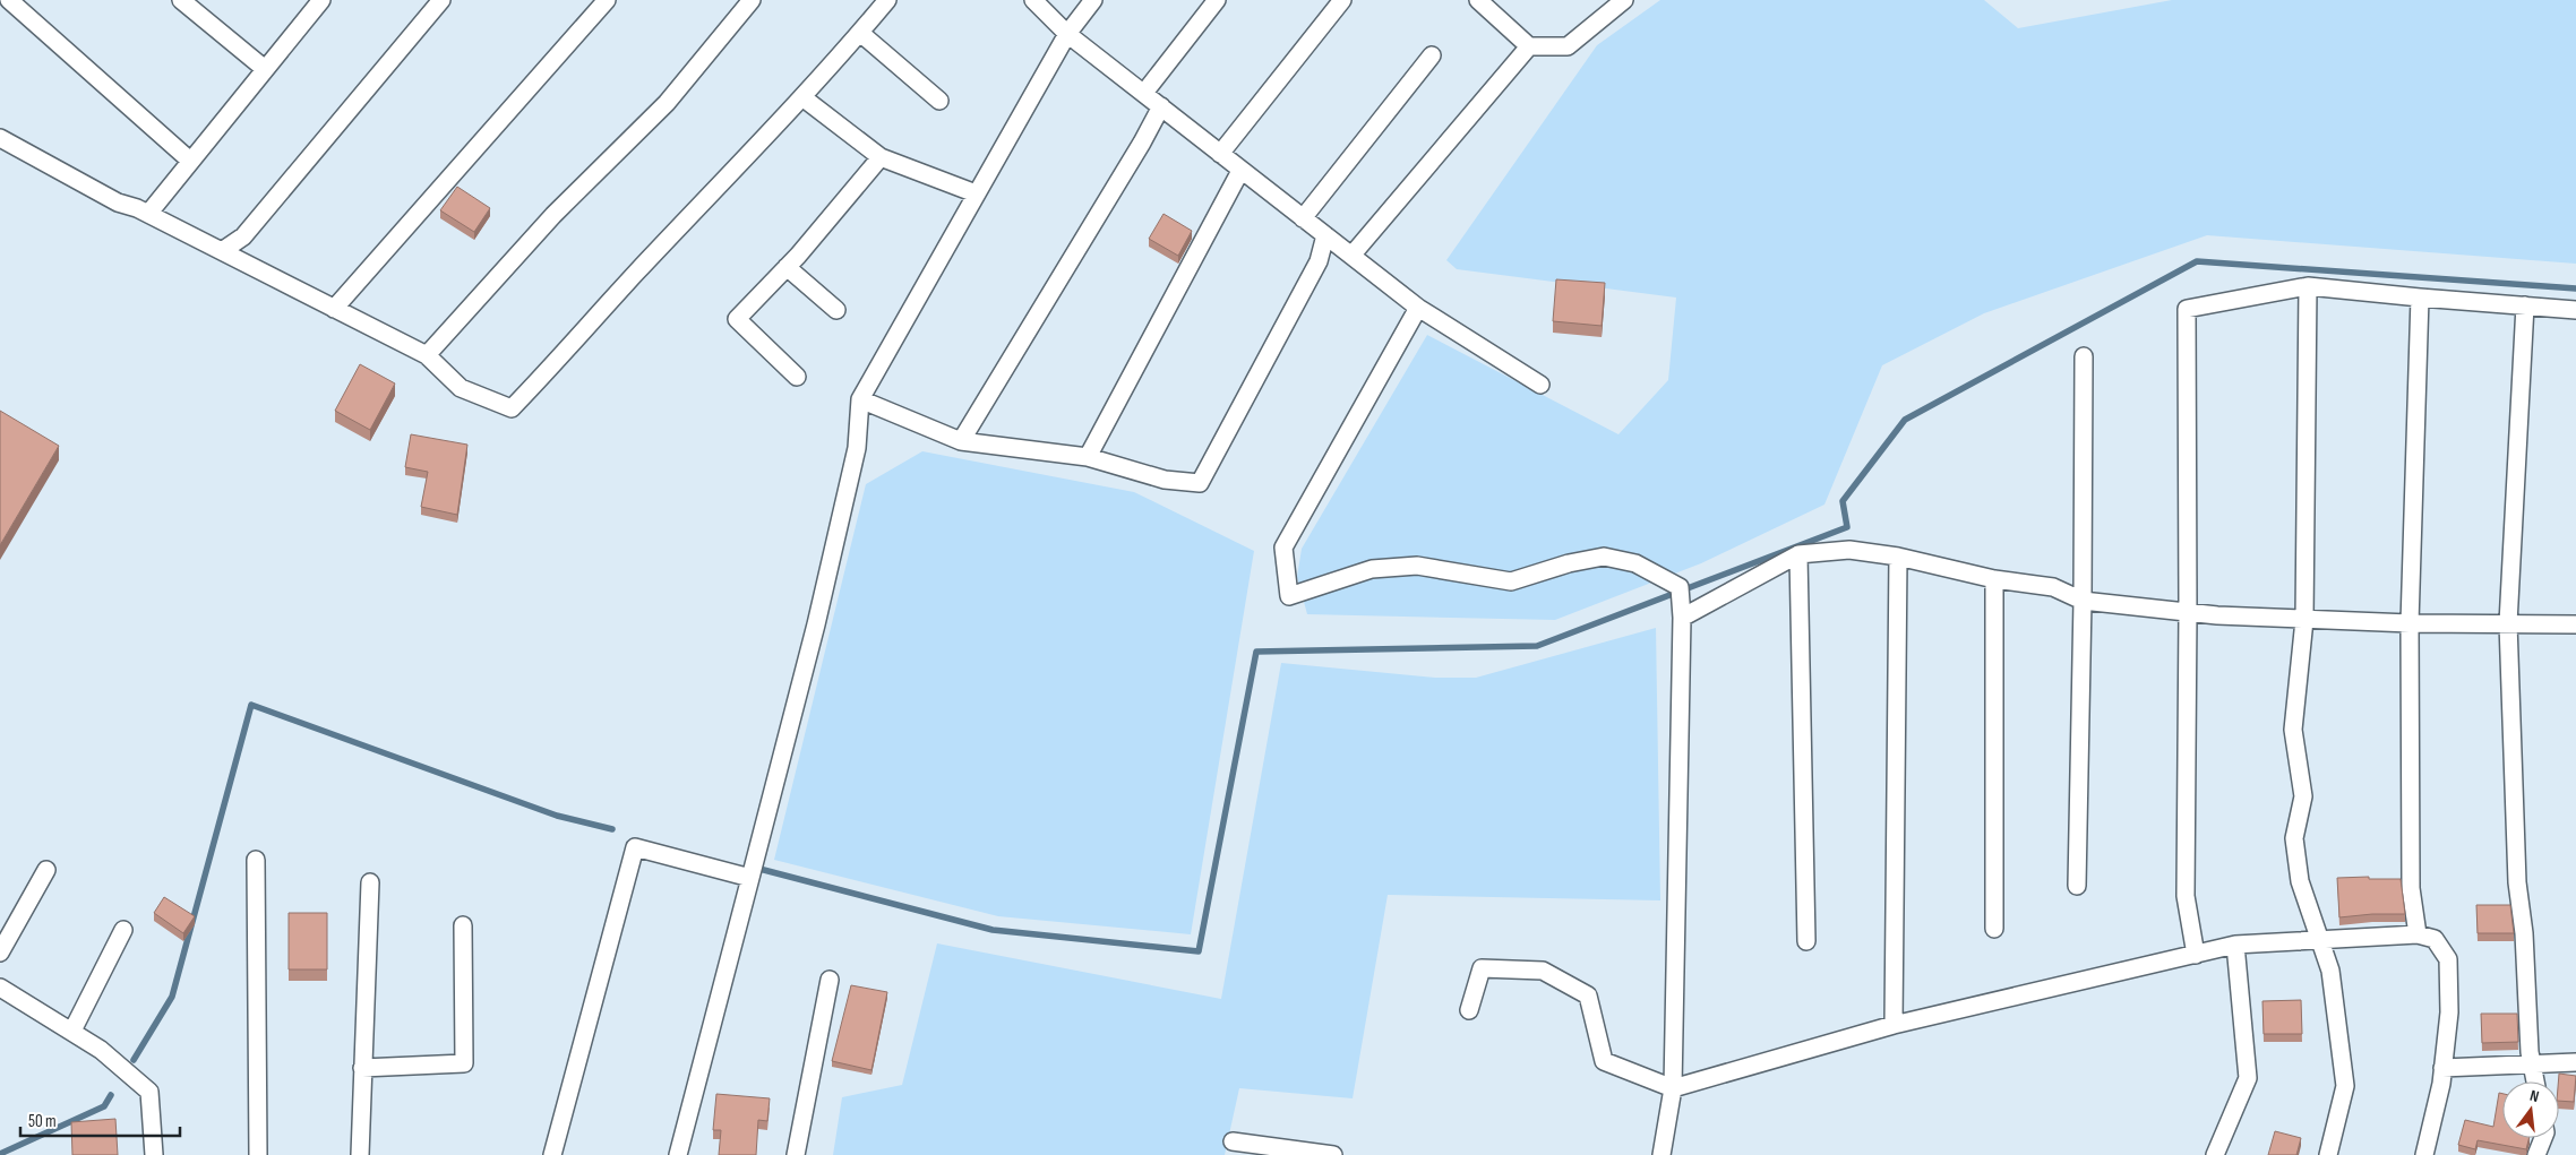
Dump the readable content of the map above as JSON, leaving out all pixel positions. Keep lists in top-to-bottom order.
{
  "scale_bar": "50 m",
  "north": "top"
}
